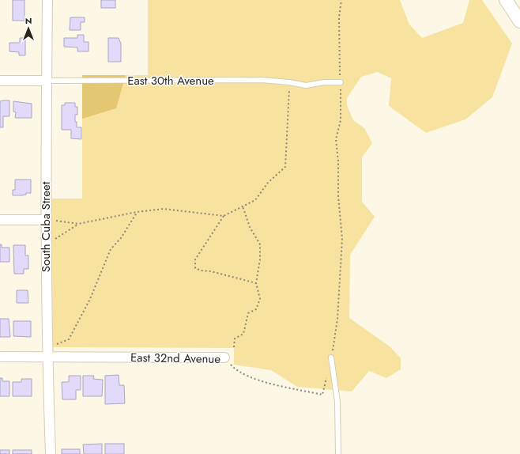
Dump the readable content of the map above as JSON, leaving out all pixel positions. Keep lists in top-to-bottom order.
{
  "streets": {
    "street": ["East 30th Avenue", "South Cuba Street", "East 32nd Avenue"]
  },
  "crossings": [
    ["East 30th Avenue", "South Cuba Street"],
    ["South Cuba Street", "East 32nd Avenue"]
  ],
  "north": "top"
}
